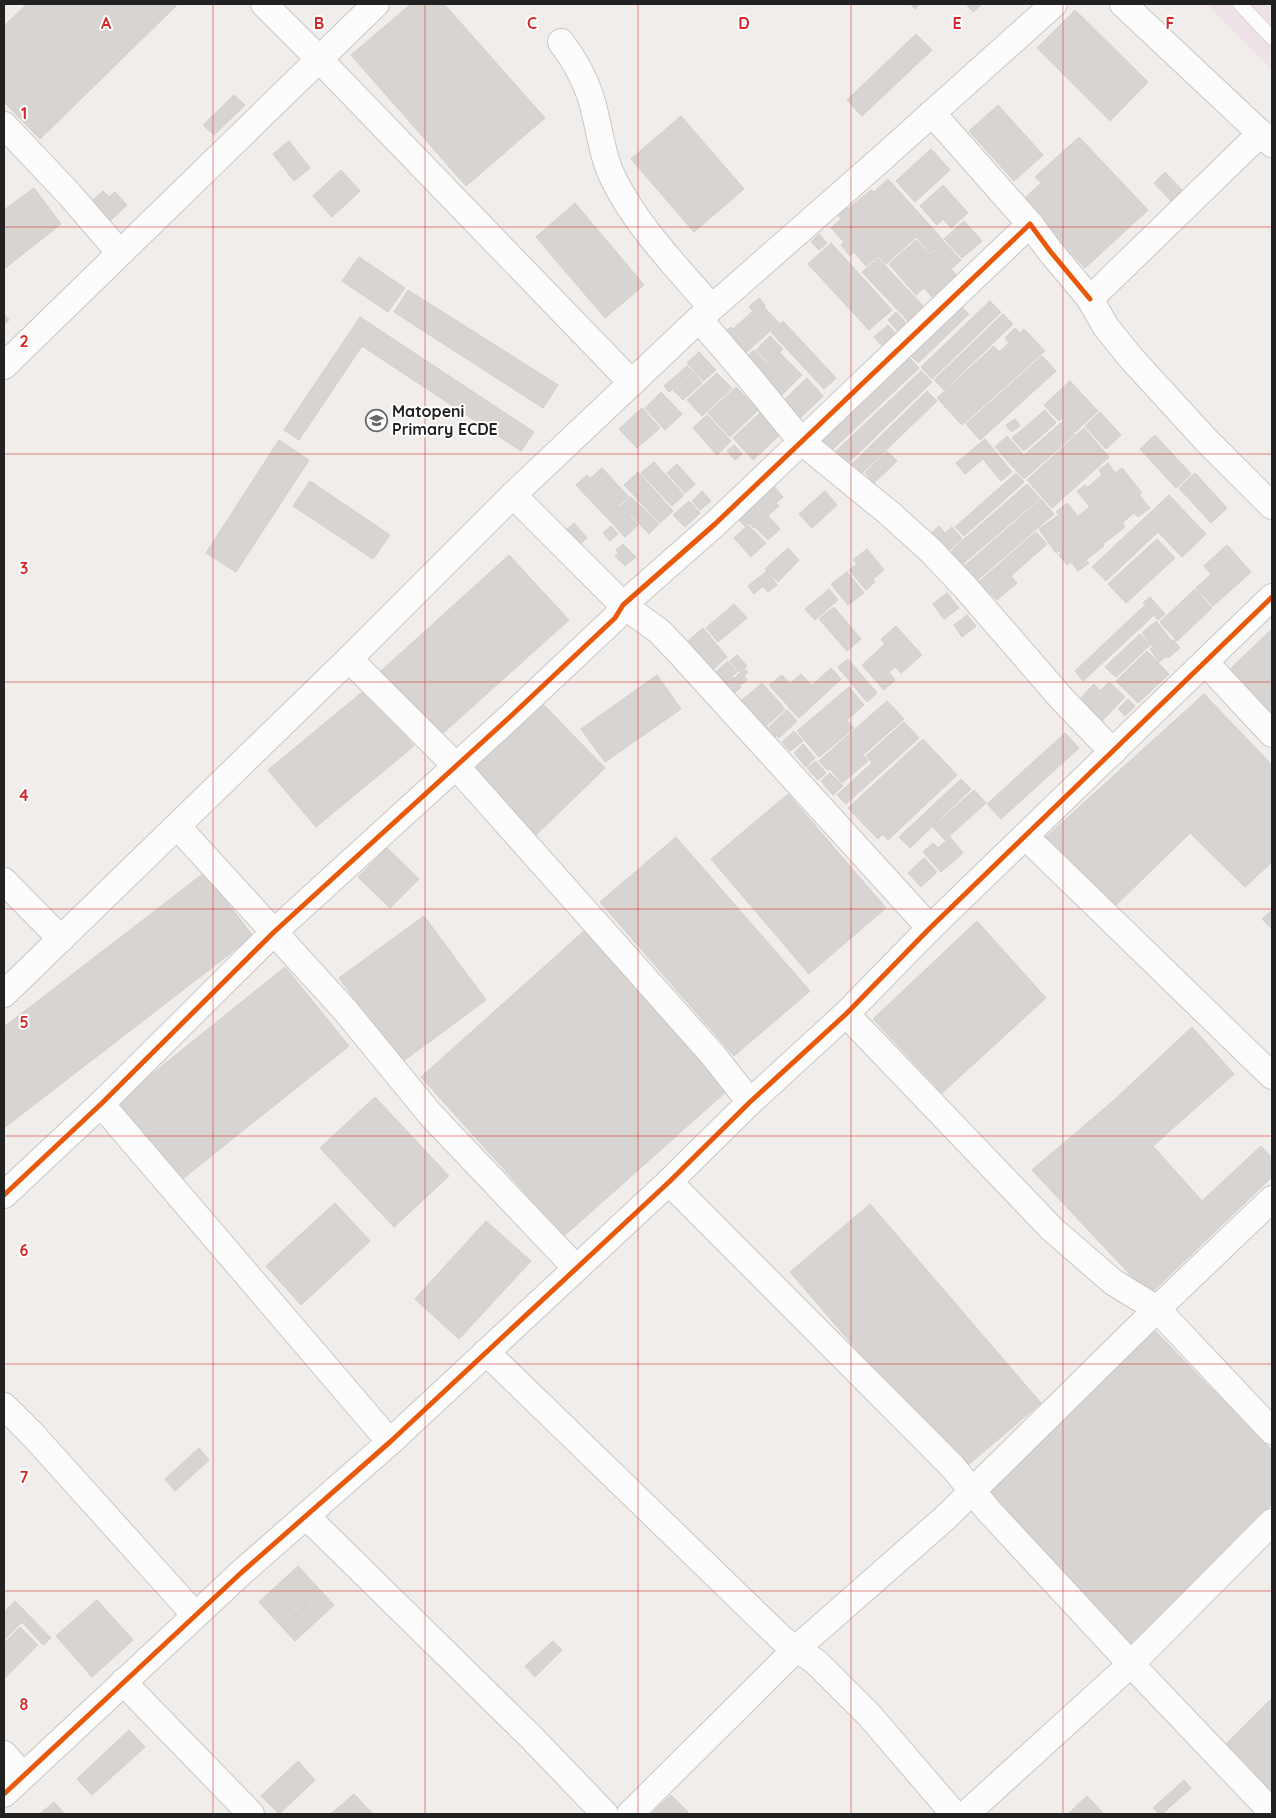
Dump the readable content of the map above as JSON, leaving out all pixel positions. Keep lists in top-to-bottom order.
{
  "places": {
    "school or university": ["Matopeni Primary ECDE"]
  },
  "grid": {
    "columns": [
      "A",
      "B",
      "C",
      "D",
      "E",
      "F"
    ],
    "rows": [
      "1",
      "2",
      "3",
      "4",
      "5",
      "6",
      "7",
      "8"
    ]
  }
}
